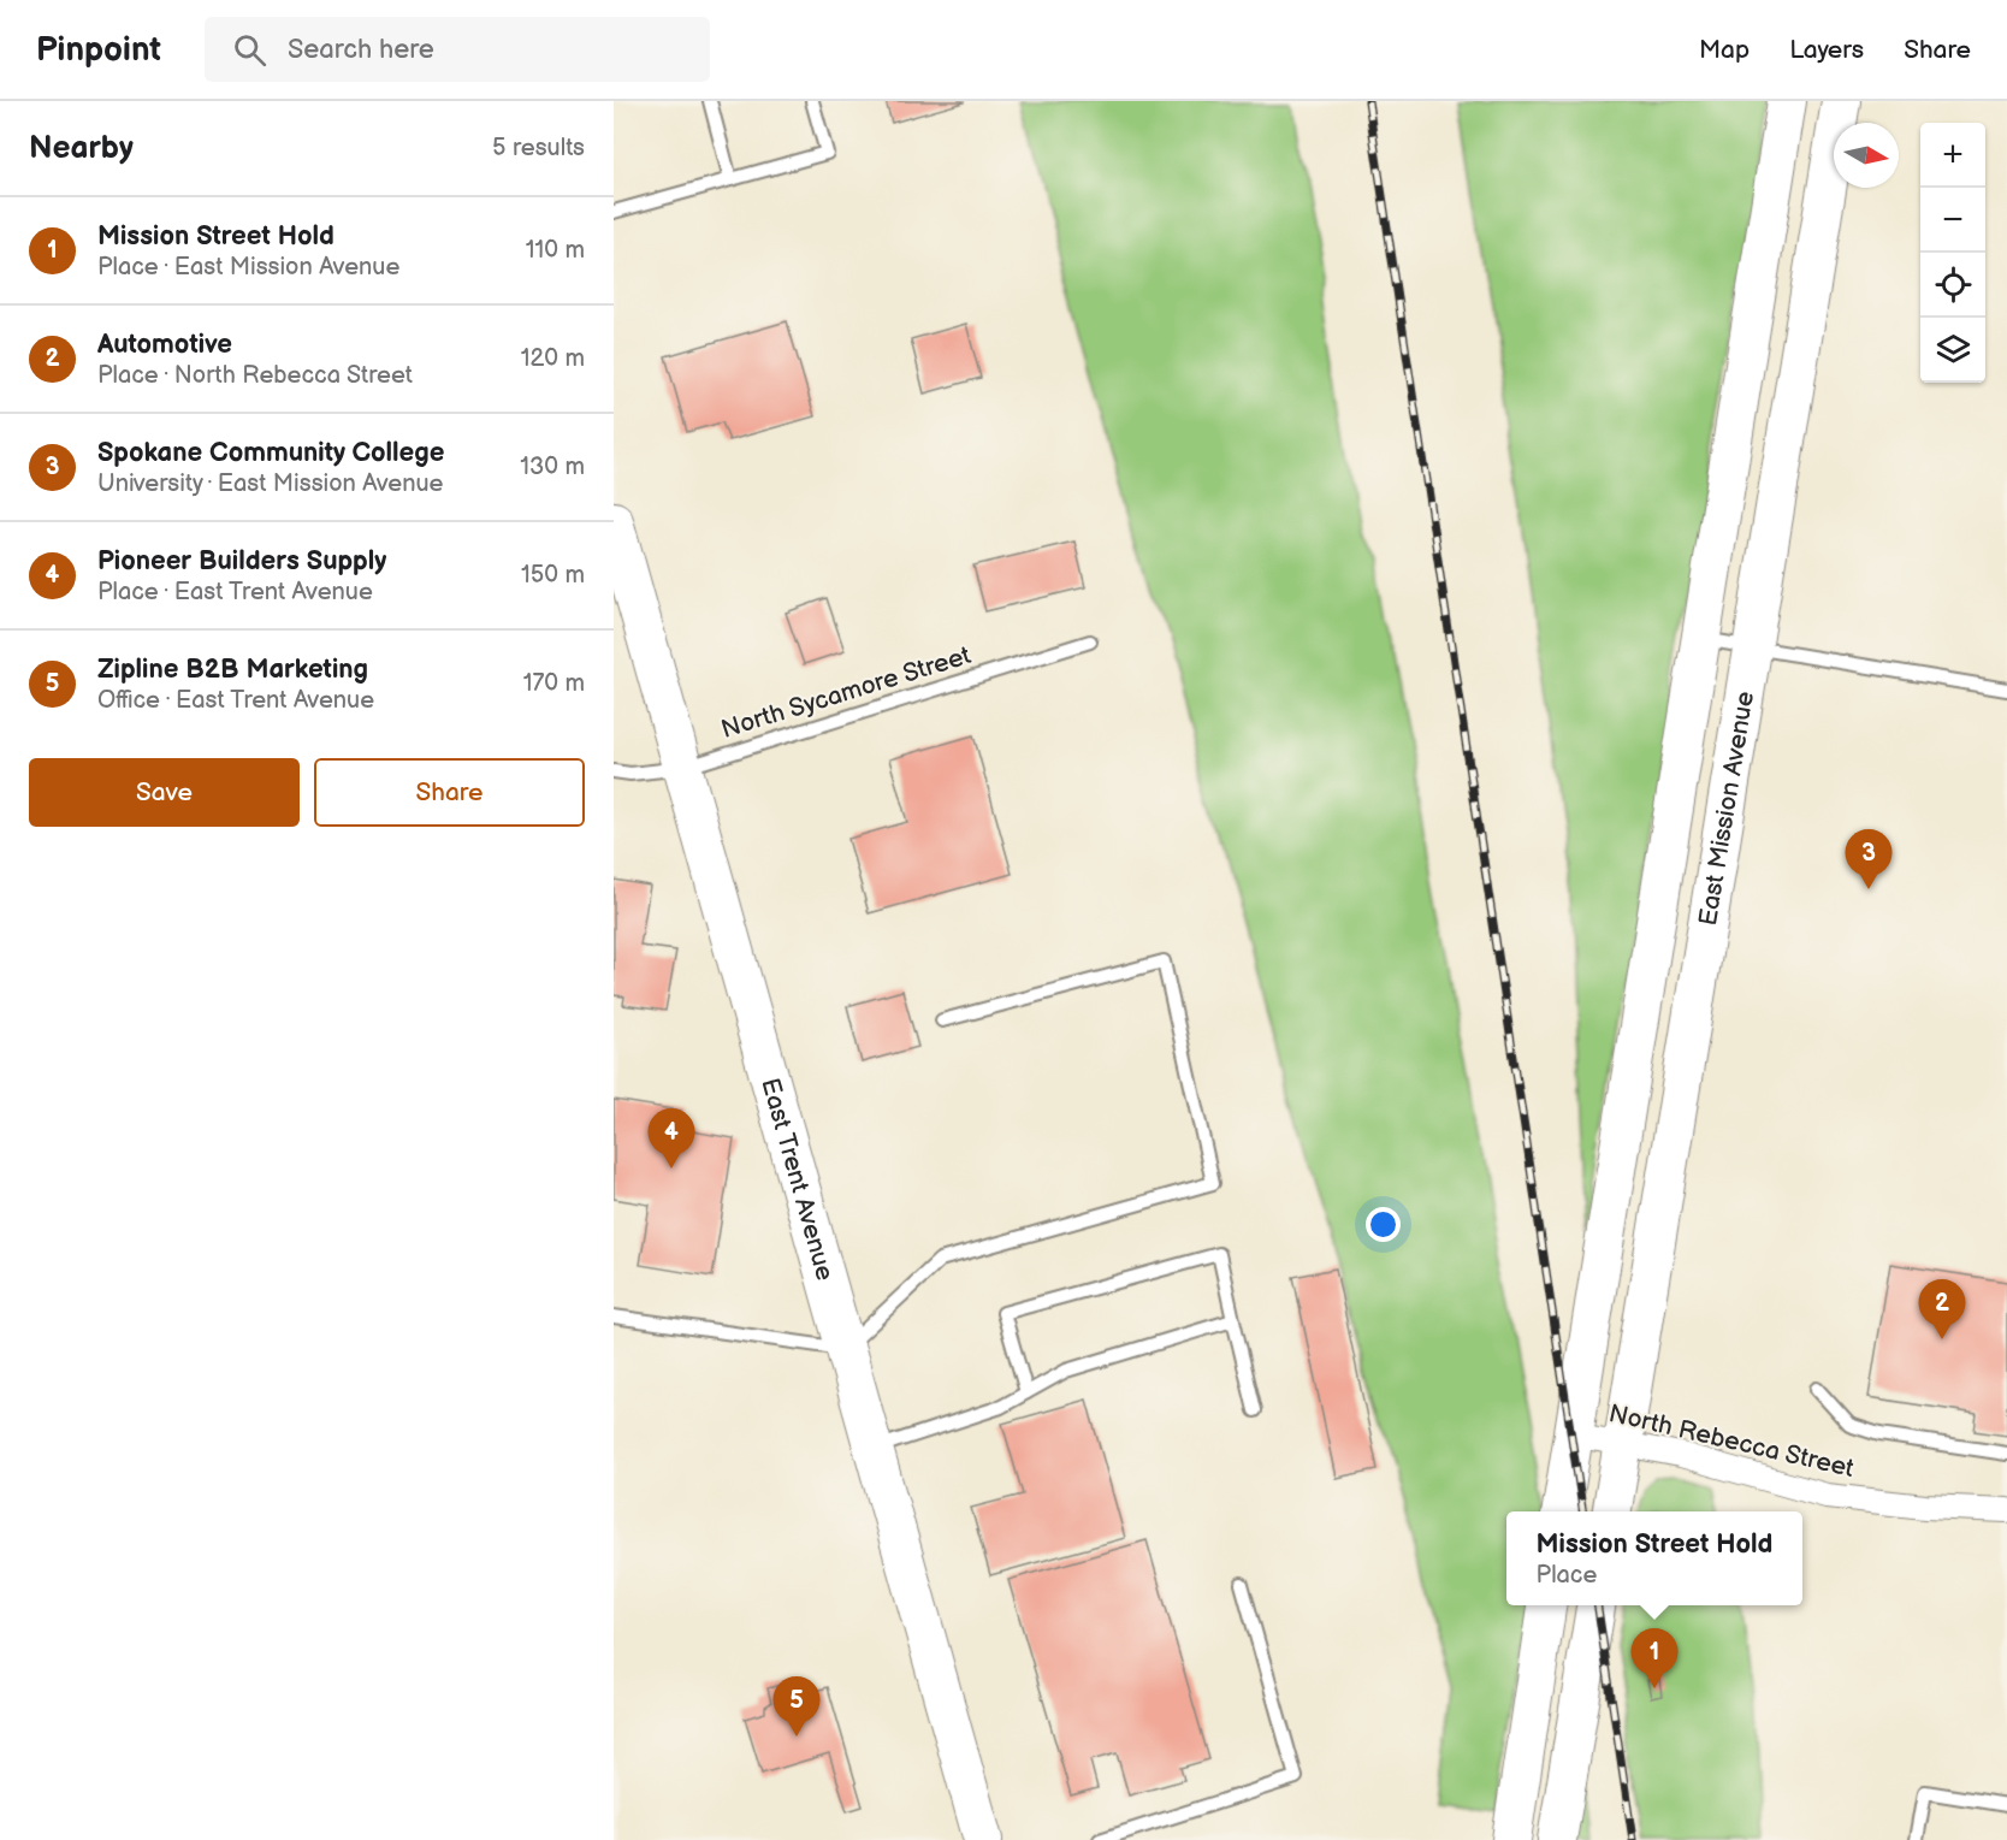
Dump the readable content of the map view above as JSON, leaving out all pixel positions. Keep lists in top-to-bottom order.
{
  "streets": {
    "main road": ["East Mission Avenue", "East Trent Avenue"],
    "street": ["North Rebecca Street"],
    "lane": ["North Sycamore Street"]
  },
  "crossings": [
    ["North Sycamore Street", "East Trent Avenue"],
    ["East Mission Avenue", "North Rebecca Street"]
  ],
  "north": "right",
  "page": {
    "header": "Pinpoint",
    "search": "Search here",
    "nav": ["Map", "Layers", "Share"],
    "heading": ["Nearby", "5 results"],
    "map_buttons": ["+", "−"],
    "list": [
      {
        "mark": "1",
        "name": "Mission Street Hold",
        "note": "Place · East Mission Avenue",
        "value": "110 m"
      },
      {
        "mark": "2",
        "name": "Automotive",
        "note": "Place · North Rebecca Street",
        "value": "120 m"
      },
      {
        "mark": "3",
        "name": "Spokane Community College",
        "note": "University · East Mission Avenue",
        "value": "130 m"
      },
      {
        "mark": "4",
        "name": "Pioneer Builders Supply",
        "note": "Place · East Trent Avenue",
        "value": "150 m"
      },
      {
        "mark": "5",
        "name": "Zipline B2B Marketing",
        "note": "Office · East Trent Avenue",
        "value": "170 m"
      }
    ],
    "buttons": ["Save", "Share"],
    "pins": [
      "3",
      "4",
      "2",
      "1",
      "5"
    ],
    "popup": ["Mission Street Hold", "Place"]
  }
}
